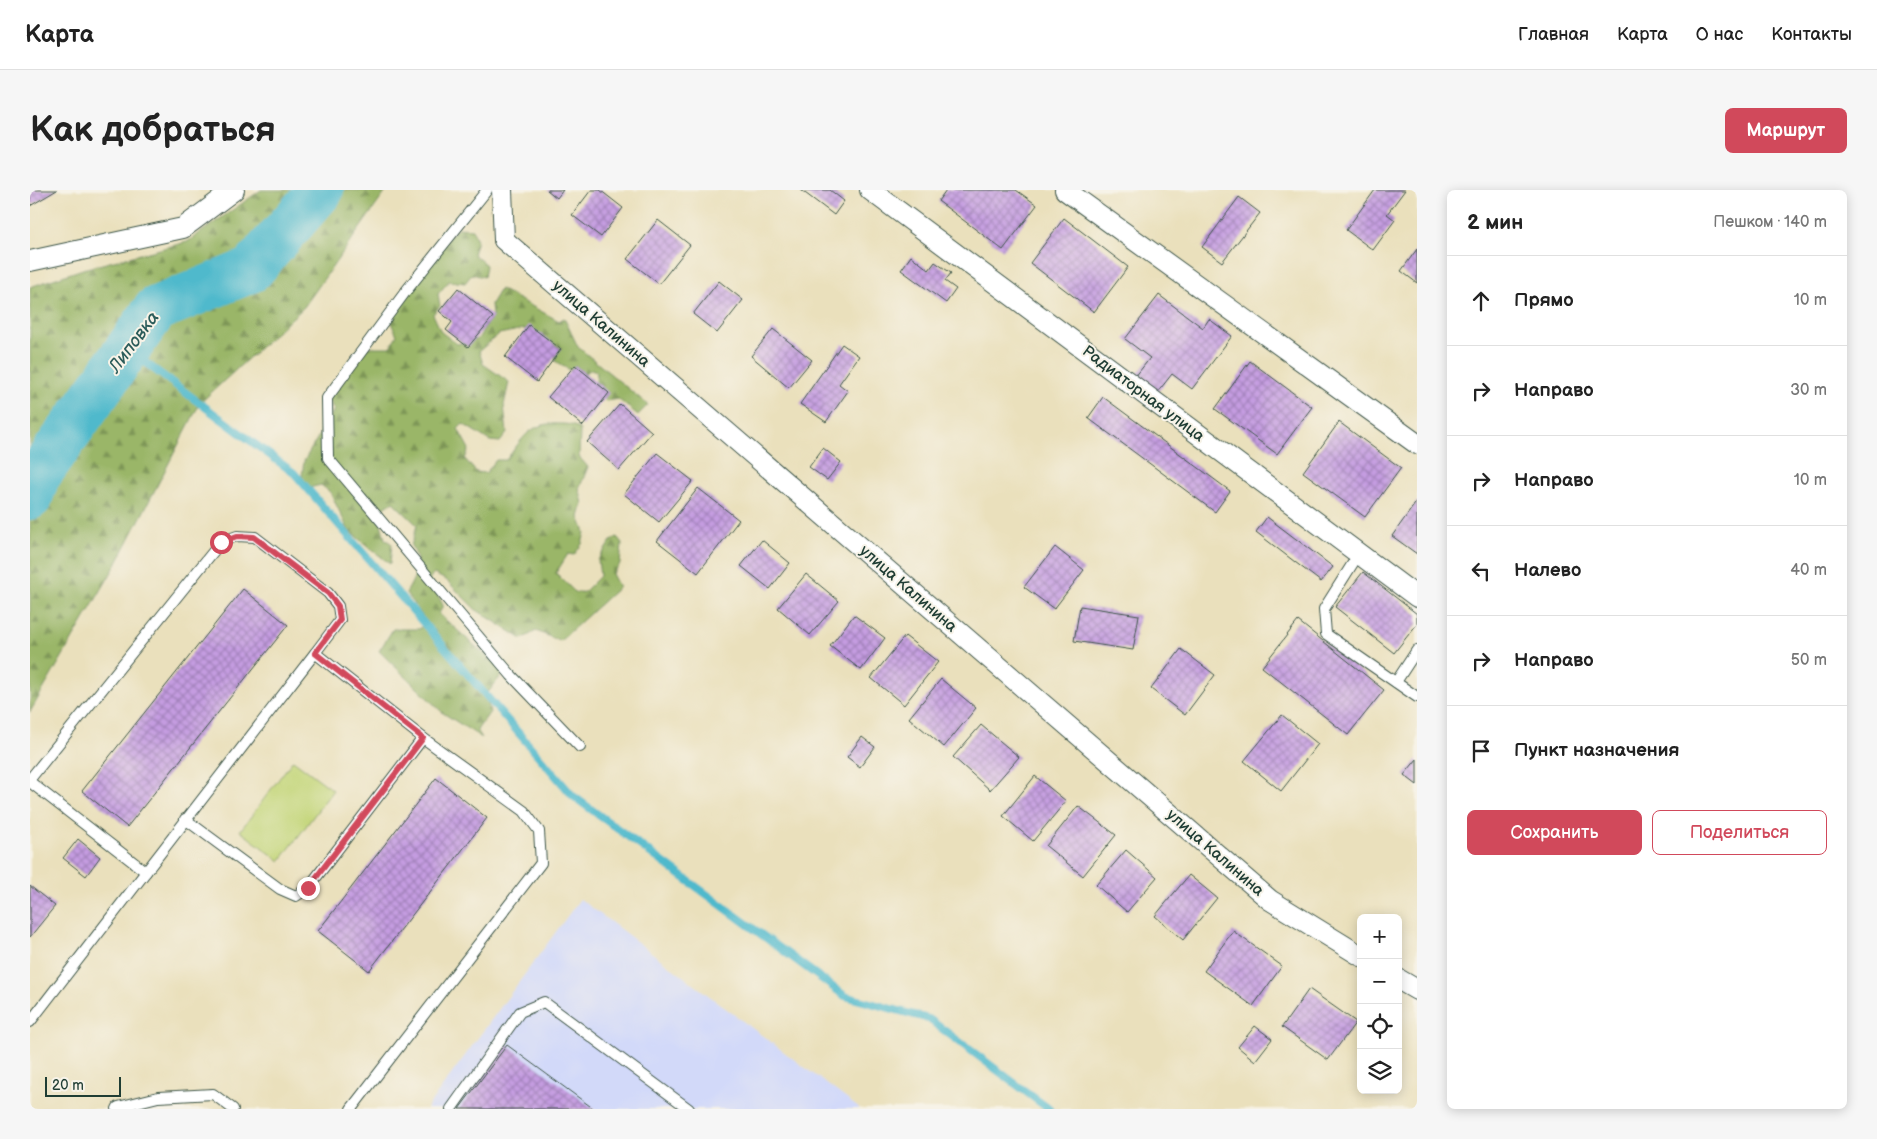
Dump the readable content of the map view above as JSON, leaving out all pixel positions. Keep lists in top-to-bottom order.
{
  "streets": {
    "street": ["улица Калинина", "Радиаторная улица"]
  },
  "water": ["Липовка"],
  "scale_bar": "20 m",
  "page": {
    "header": "Карта",
    "nav": [
      "Главная",
      "Карта",
      "О нас",
      "Контакты"
    ],
    "buttons": [
      "Маршрут",
      ["Сохранить", "Поделиться"]
    ],
    "title": "Как добраться",
    "heading": ["2 мин", "Пешком · 140 m"],
    "list": [
      ["Прямо", "10 m"],
      ["Направо", "30 m"],
      ["Направо", "10 m"],
      ["Налево", "40 m"],
      ["Направо", "50 m"],
      "Пункт назначения"
    ],
    "map_buttons": ["+", "−"],
    "scale": "20 m"
  }
}
